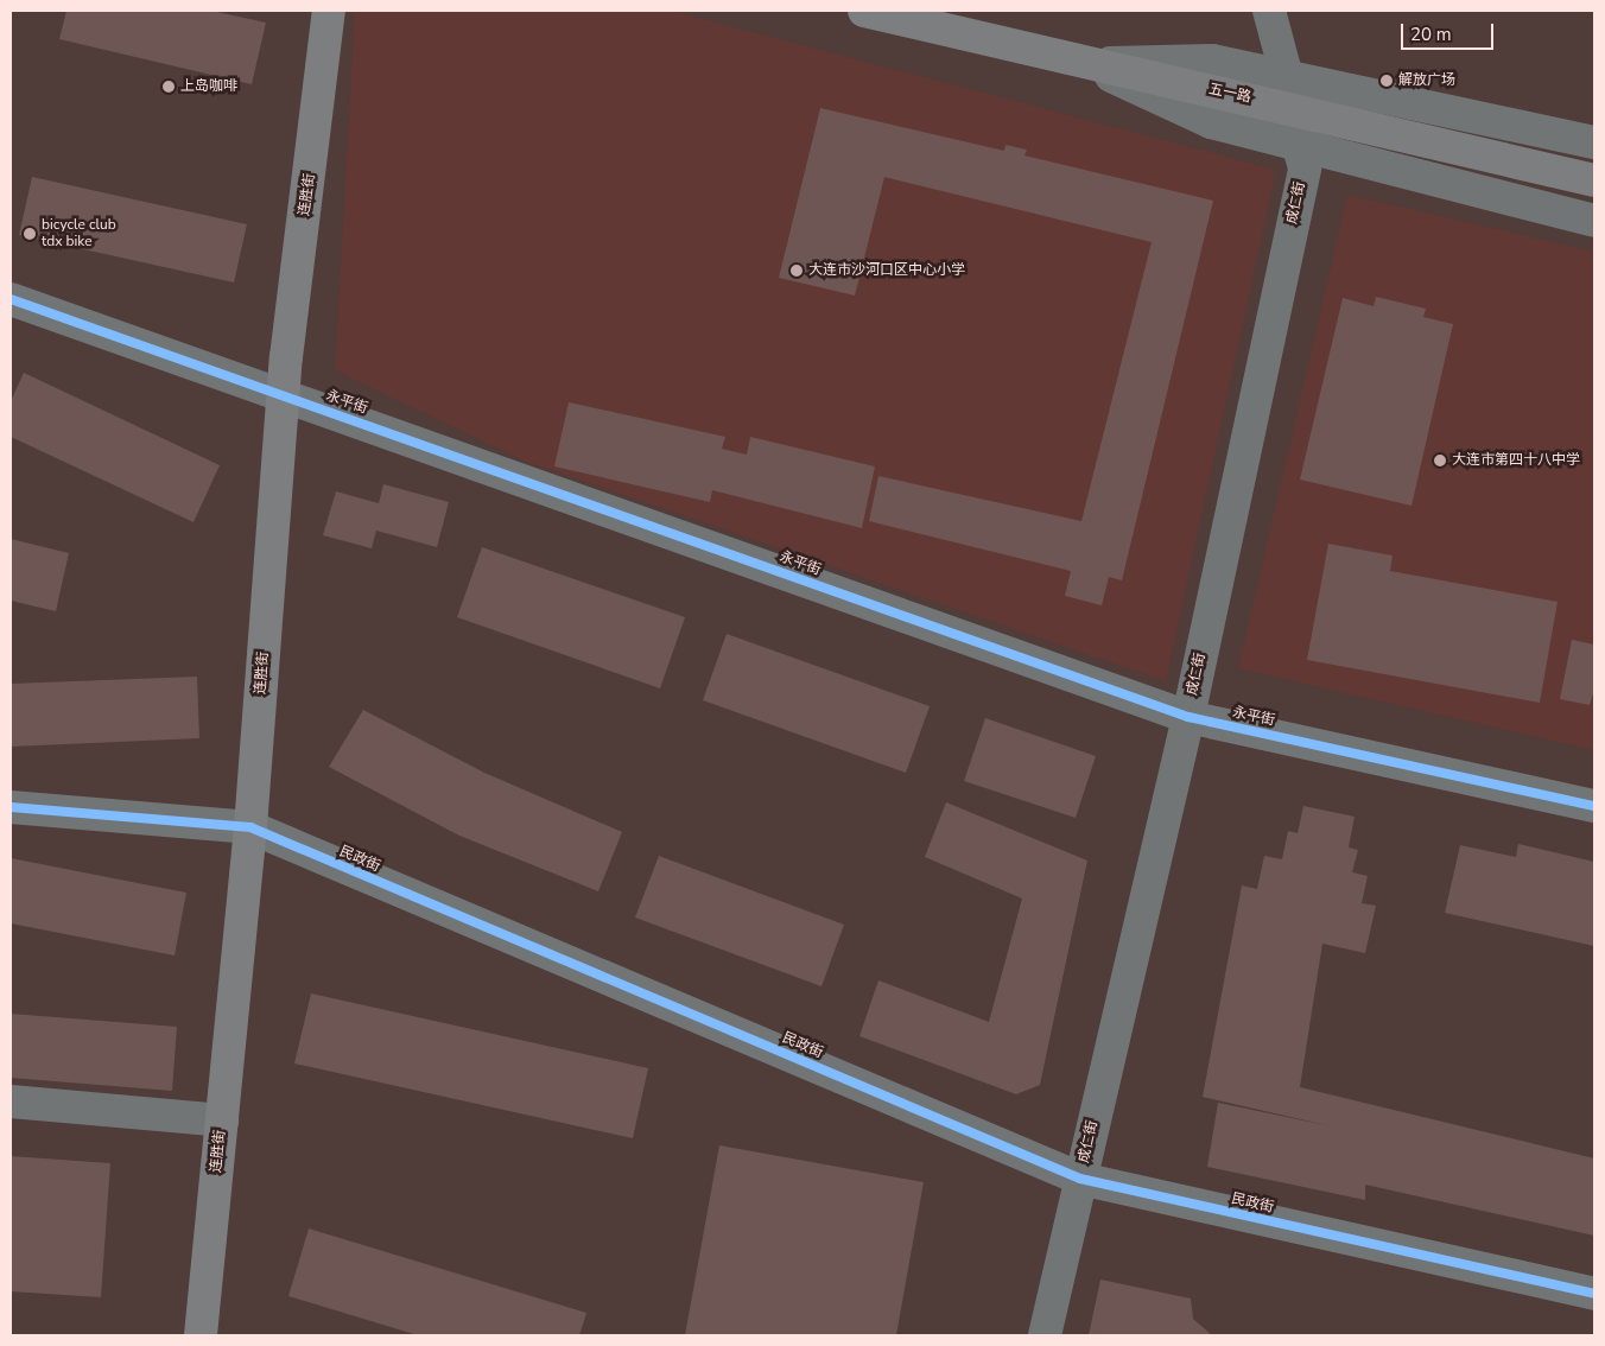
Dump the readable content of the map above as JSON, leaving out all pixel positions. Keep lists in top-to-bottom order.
{
  "streets": {
    "main road": ["五一路", "连胜街"],
    "street": ["成仁街", "永平街", "民政街"]
  },
  "crossings": [
    ["五一路", "成仁街"],
    ["连胜街", "永平街"],
    ["连胜街", "民政街"],
    ["成仁街", "永平街"],
    ["成仁街", "民政街"]
  ],
  "places": [
    "解放广场",
    "上岛咖啡",
    "bicycle club tdx bike",
    "大连市沙河口区中心小学",
    "大连市第四十八中学"
  ],
  "scale_bar": "20 m"
}
